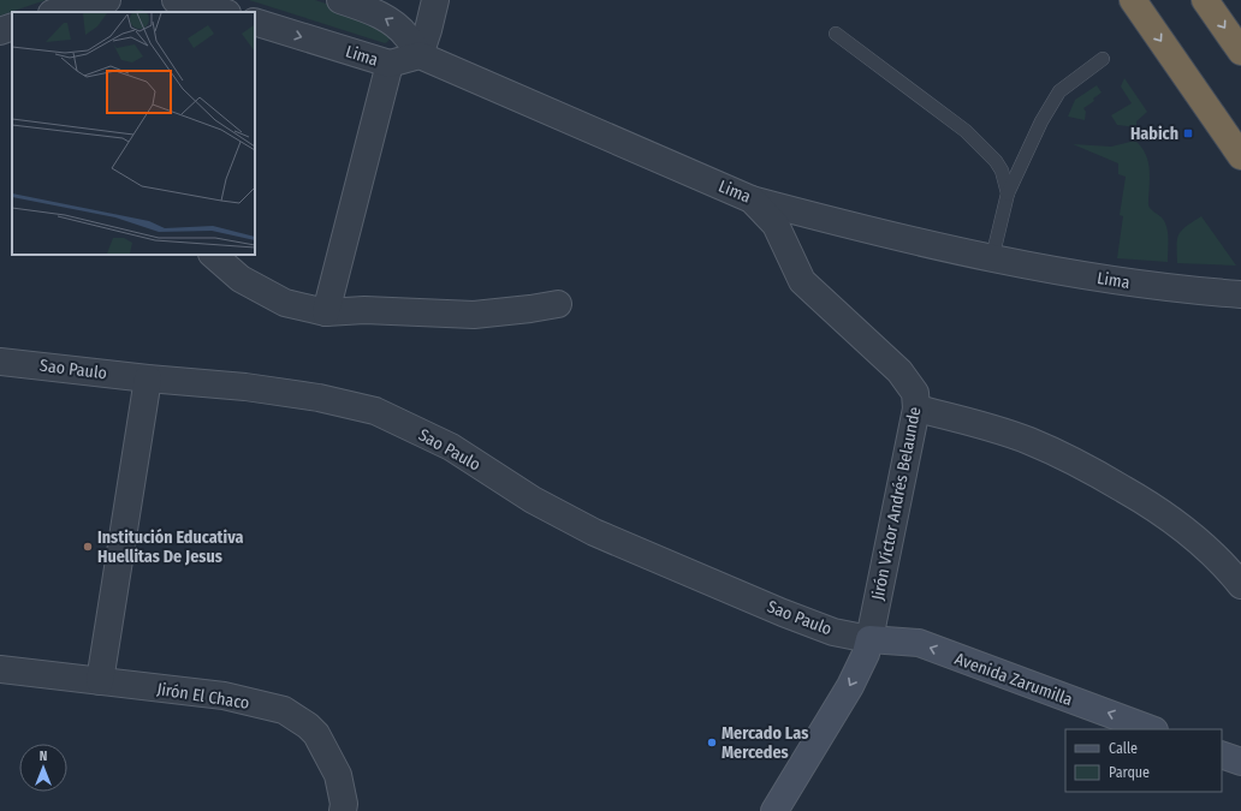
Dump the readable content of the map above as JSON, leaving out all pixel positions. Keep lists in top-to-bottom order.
{
  "streets": {
    "main road": ["Avenida Zarumilla"],
    "street": [
      "Lima",
      "Sao Paulo",
      "Jirón Víctor Andrés Belaunde",
      "Jirón El Chaco"
    ]
  },
  "crossings": [
    ["Lima", "Jirón Víctor Andrés Belaunde"],
    ["Sao Paulo", "Jirón Víctor Andrés Belaunde"],
    ["Sao Paulo", "Avenida Zarumilla"],
    ["Jirón Víctor Andrés Belaunde", "Avenida Zarumilla"]
  ],
  "one_way": ["Avenida Zarumilla"],
  "places": {
    "transit": ["Habich"],
    "other": ["Institución Educativa Huellitas De Jesus", "Mercado Las Mercedes"]
  },
  "legend": ["Calle", "Parque"],
  "north": "top"
}
